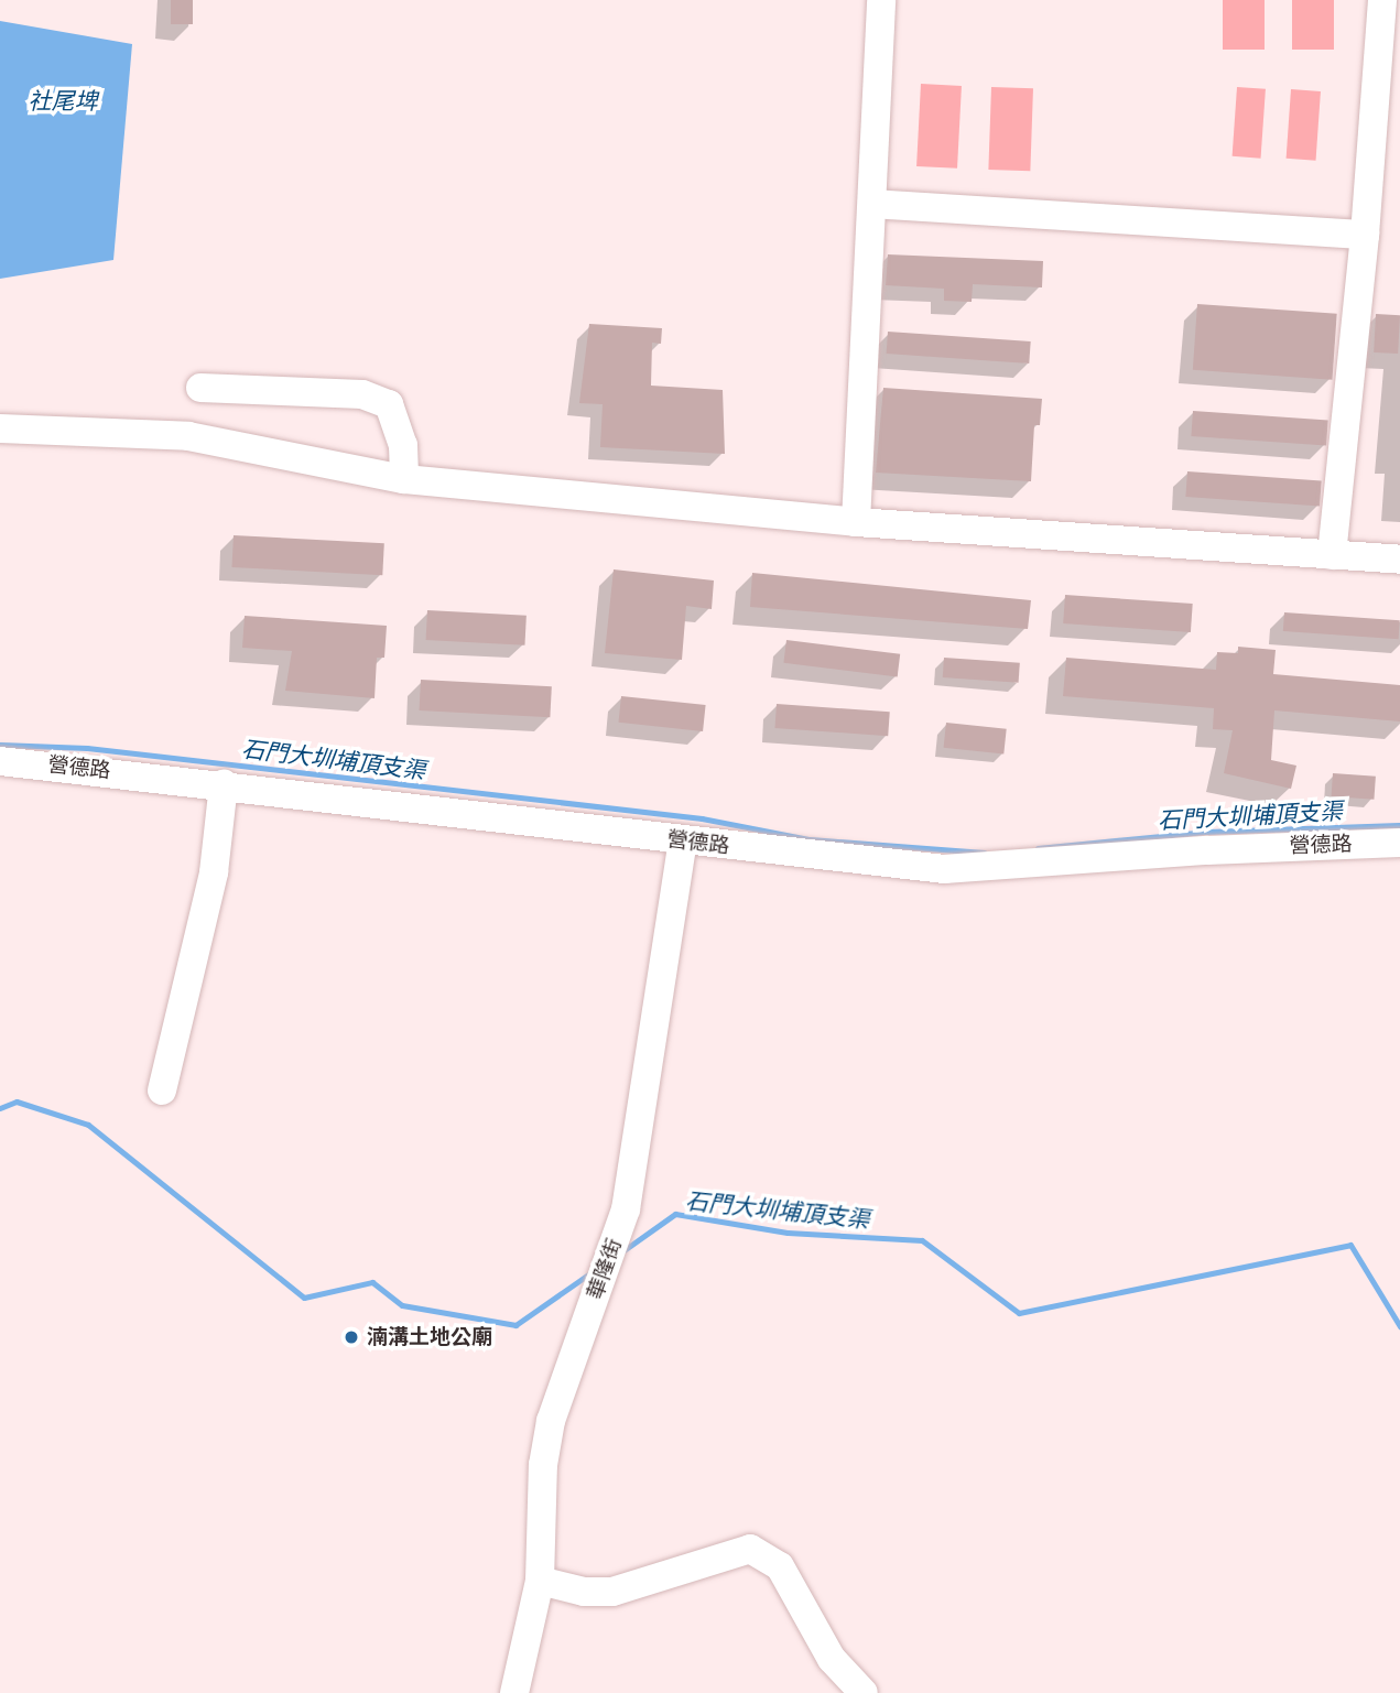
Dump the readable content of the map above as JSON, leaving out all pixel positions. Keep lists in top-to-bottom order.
{
  "streets": {
    "street": ["營德路", "華隆街"]
  },
  "crossings": [
    ["營德路", "華隆街"]
  ],
  "water": ["社尾埤", "石門大圳埔頂支渠"],
  "places": ["湳溝土地公廟"]
}
